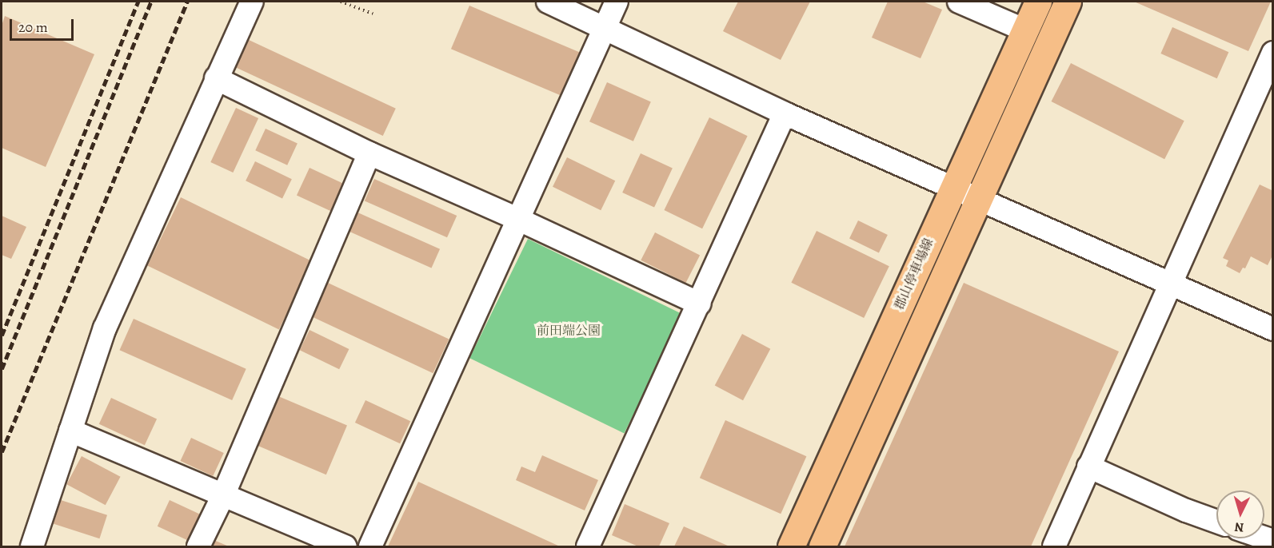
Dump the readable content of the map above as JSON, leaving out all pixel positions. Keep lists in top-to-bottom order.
{
  "streets": {
    "main road": ["郡山停車場線"]
  },
  "parks": ["前田端公園"],
  "scale_bar": "20 m",
  "north": "bottom"
}
